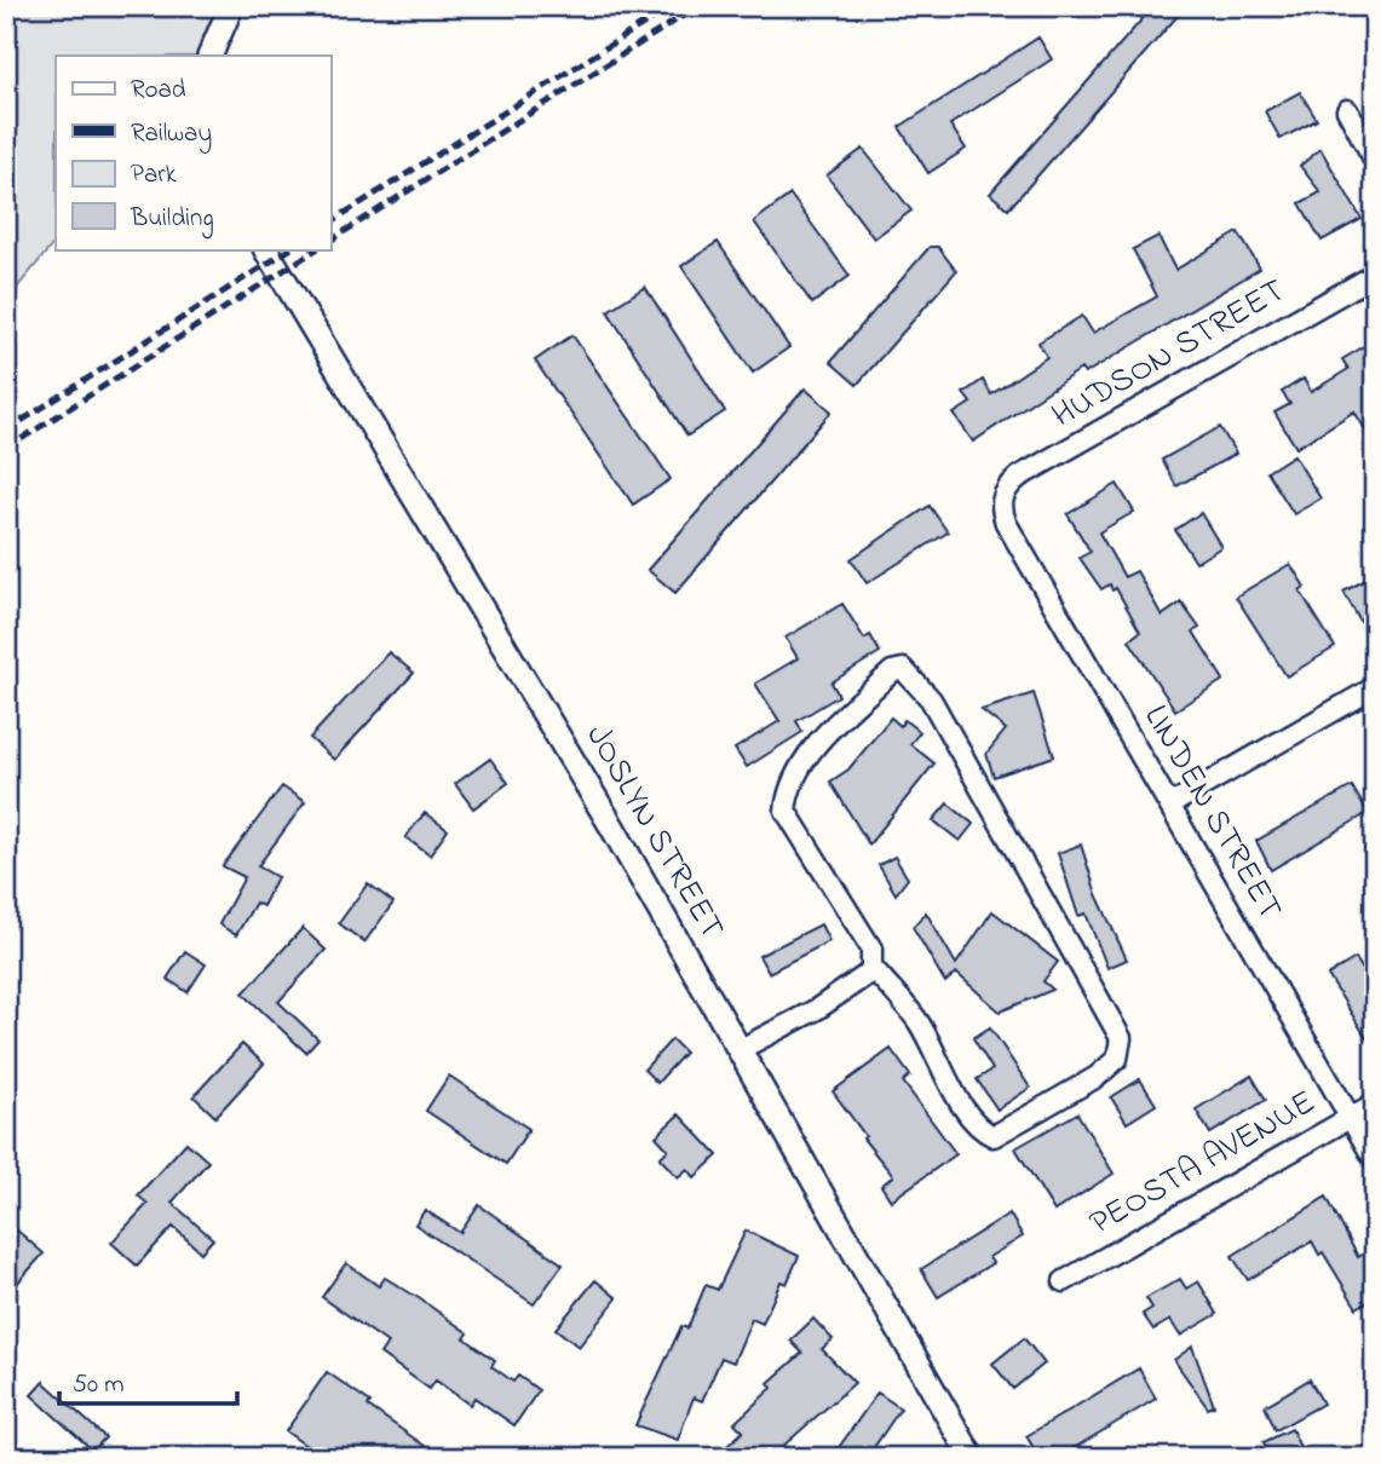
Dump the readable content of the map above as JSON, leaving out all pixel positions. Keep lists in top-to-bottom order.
{
  "streets": {
    "street": [
      "HUDSON STREET",
      "LINDEN STREET",
      "JOSLYN STREET",
      "PEOSTA AVENUE"
    ]
  },
  "crossings": [
    ["HUDSON STREET", "LINDEN STREET"],
    ["LINDEN STREET", "PEOSTA AVENUE"]
  ],
  "legend": [
    "Road",
    "Railway",
    "Park",
    "Building"
  ],
  "scale_bar": "50 m"
}
